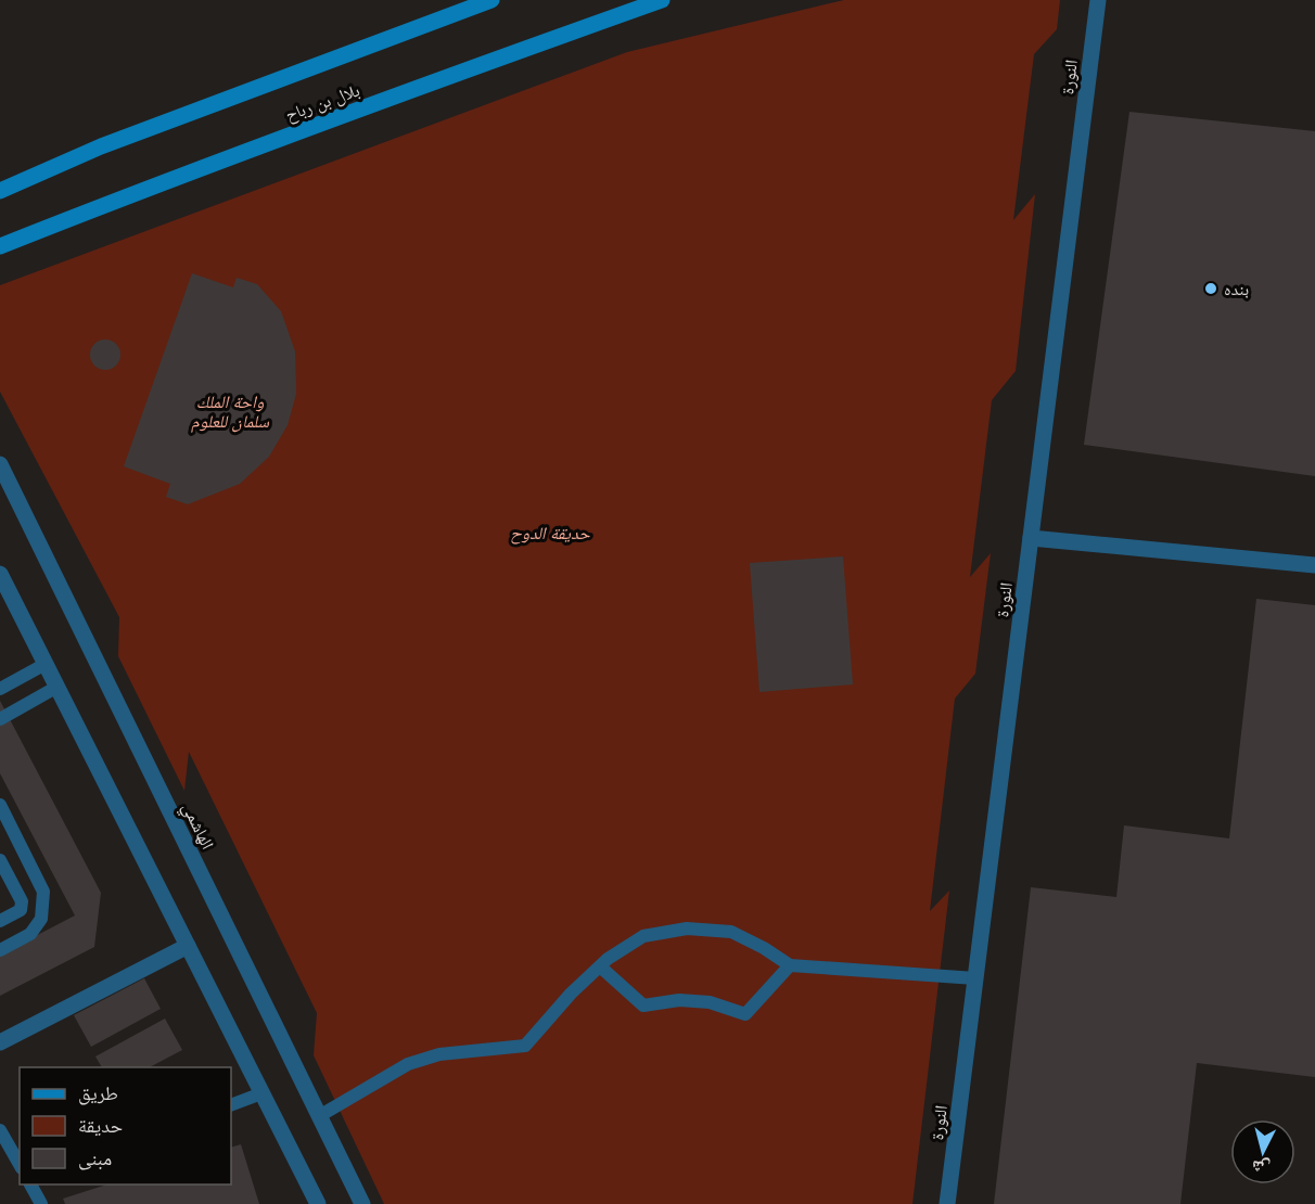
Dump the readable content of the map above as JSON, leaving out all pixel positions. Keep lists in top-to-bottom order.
{
  "streets": {
    "main road": ["بلال بن رباح"],
    "street": ["النورة", "الهاشمي"]
  },
  "parks": ["واحة الملك سلمان للعلوم", "حديقة الدوح"],
  "places": ["بنده"],
  "legend": ["طريق", "حديقة", "مبنى"],
  "north": "bottom"
}
